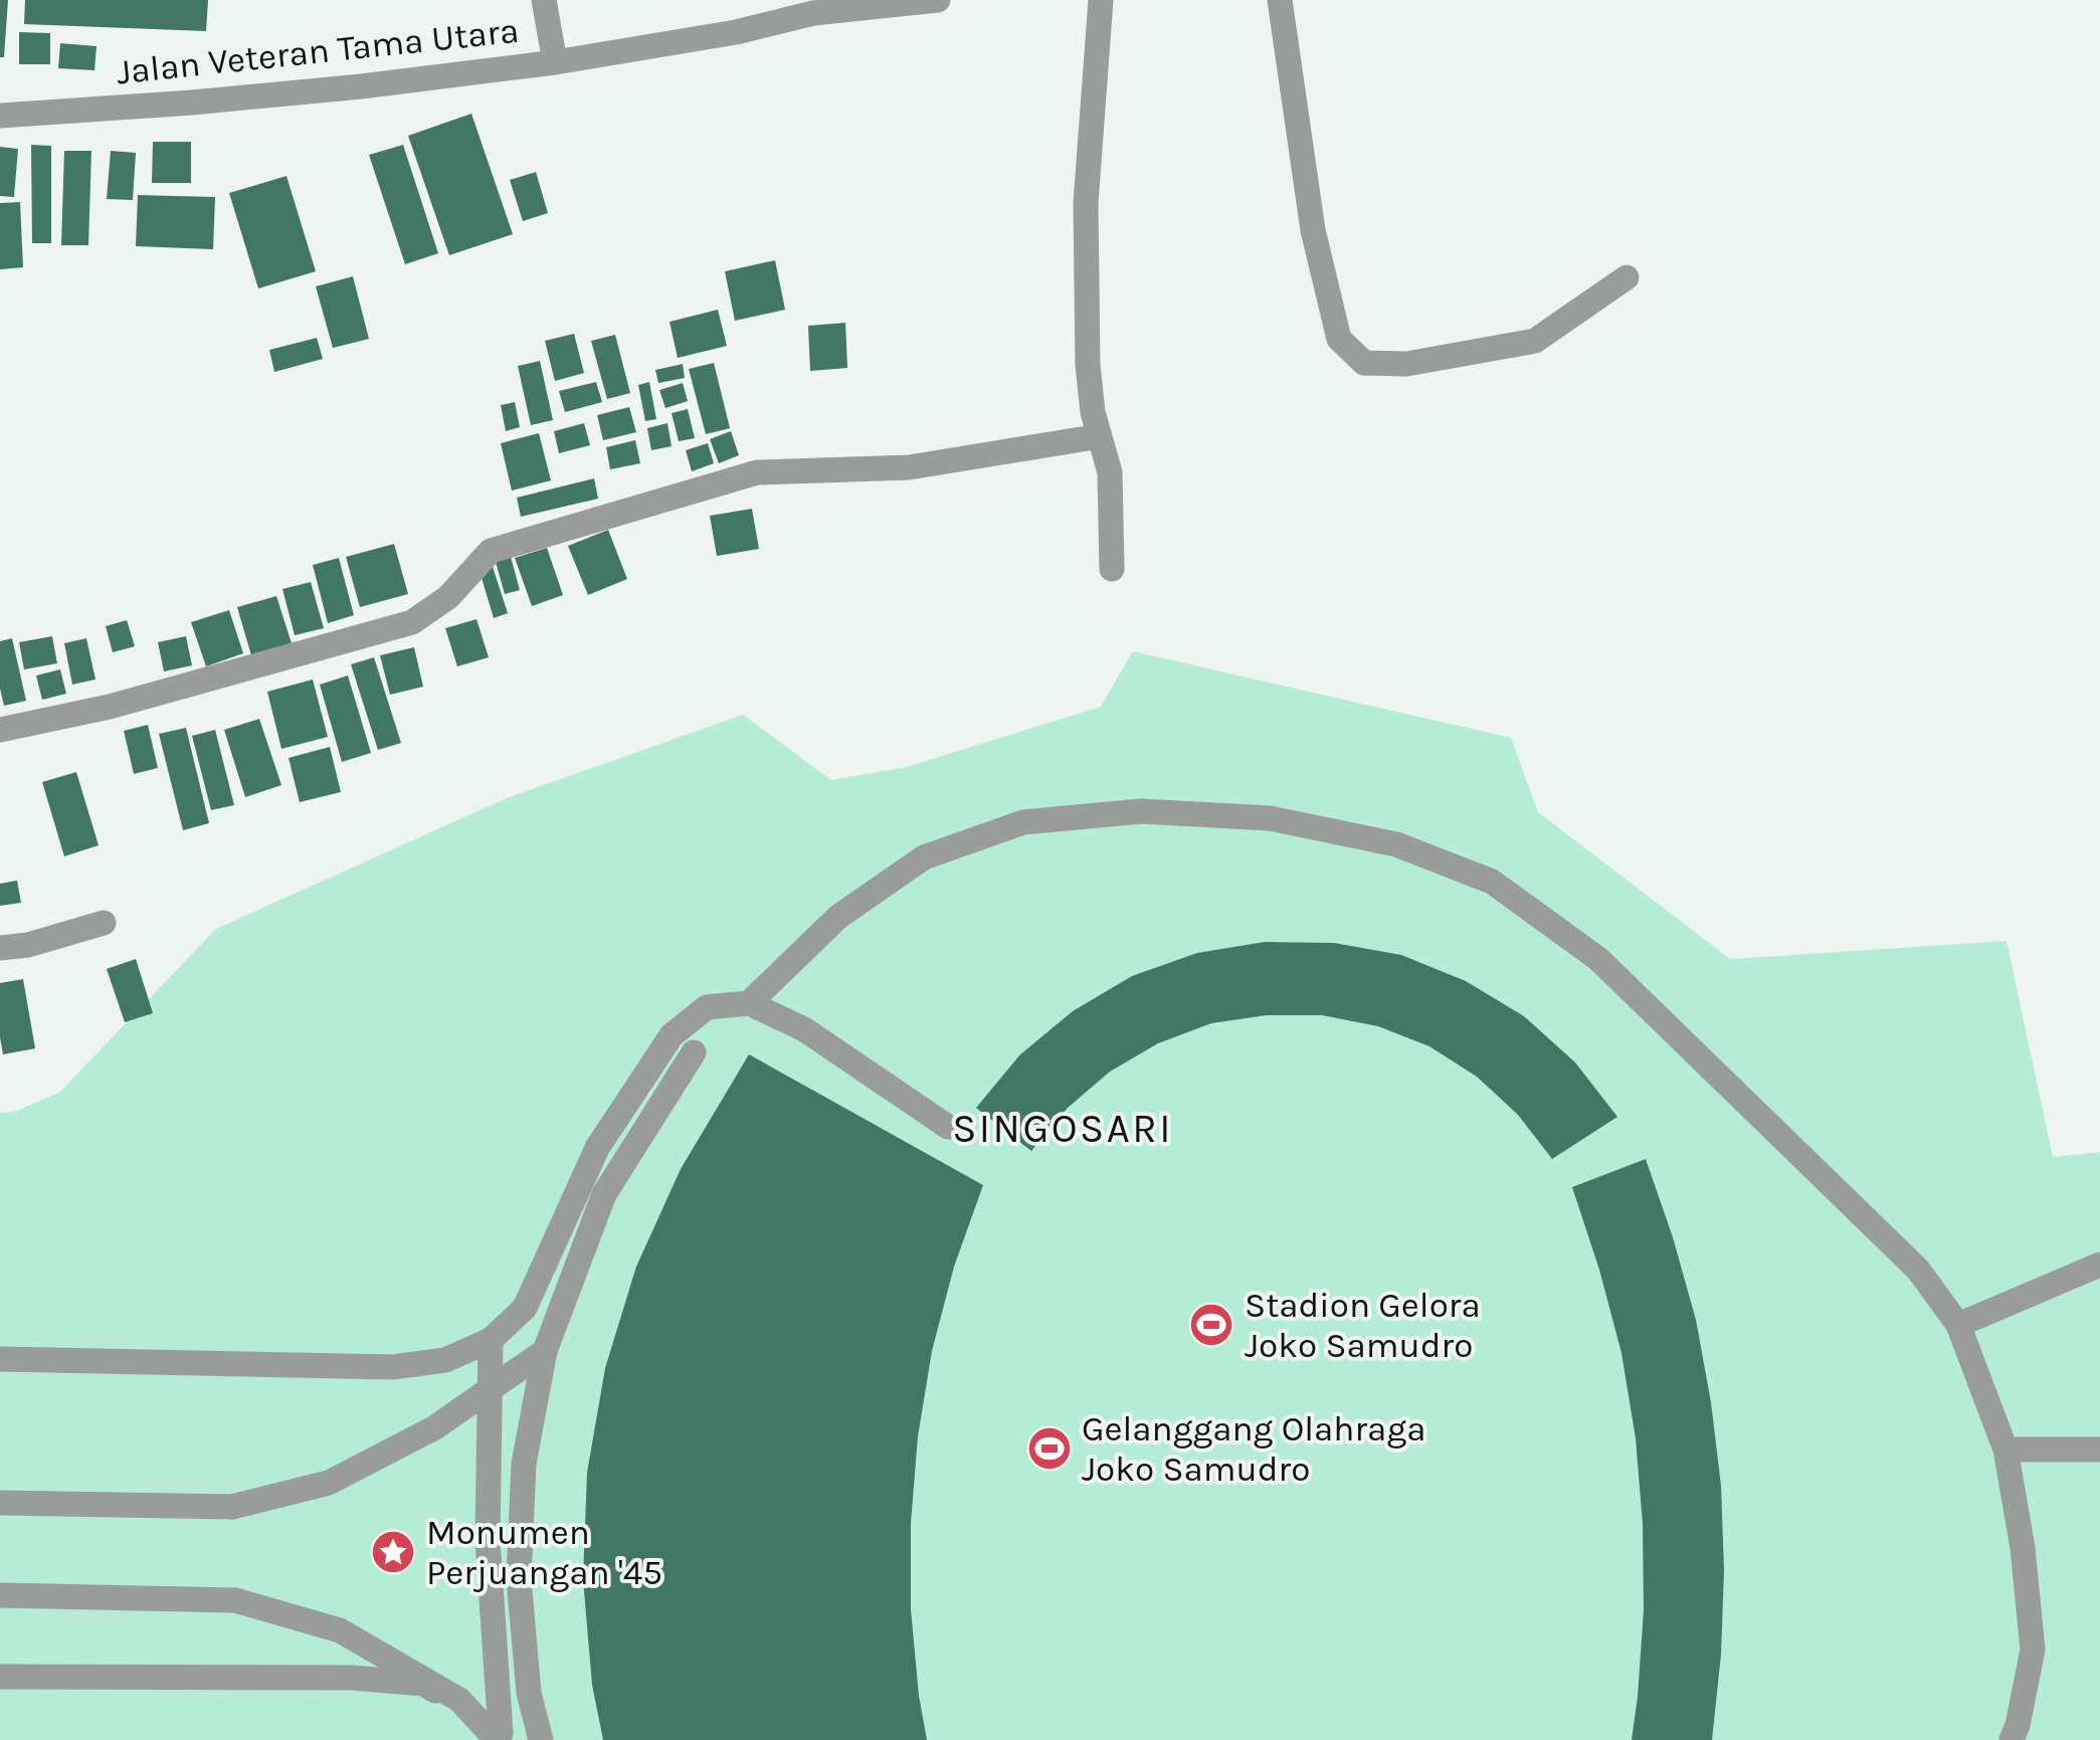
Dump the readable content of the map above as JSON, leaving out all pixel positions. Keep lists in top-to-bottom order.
{
  "streets": {
    "street": ["Jalan Veteran Tama Utara"]
  },
  "districts": ["SINGOSARI"],
  "places": {
    "sports": ["Stadion Gelora Joko Samudro", "Gelanggang Olahraga Joko Samudro"],
    "place": ["Monumen Perjuangan '45"]
  }
}
